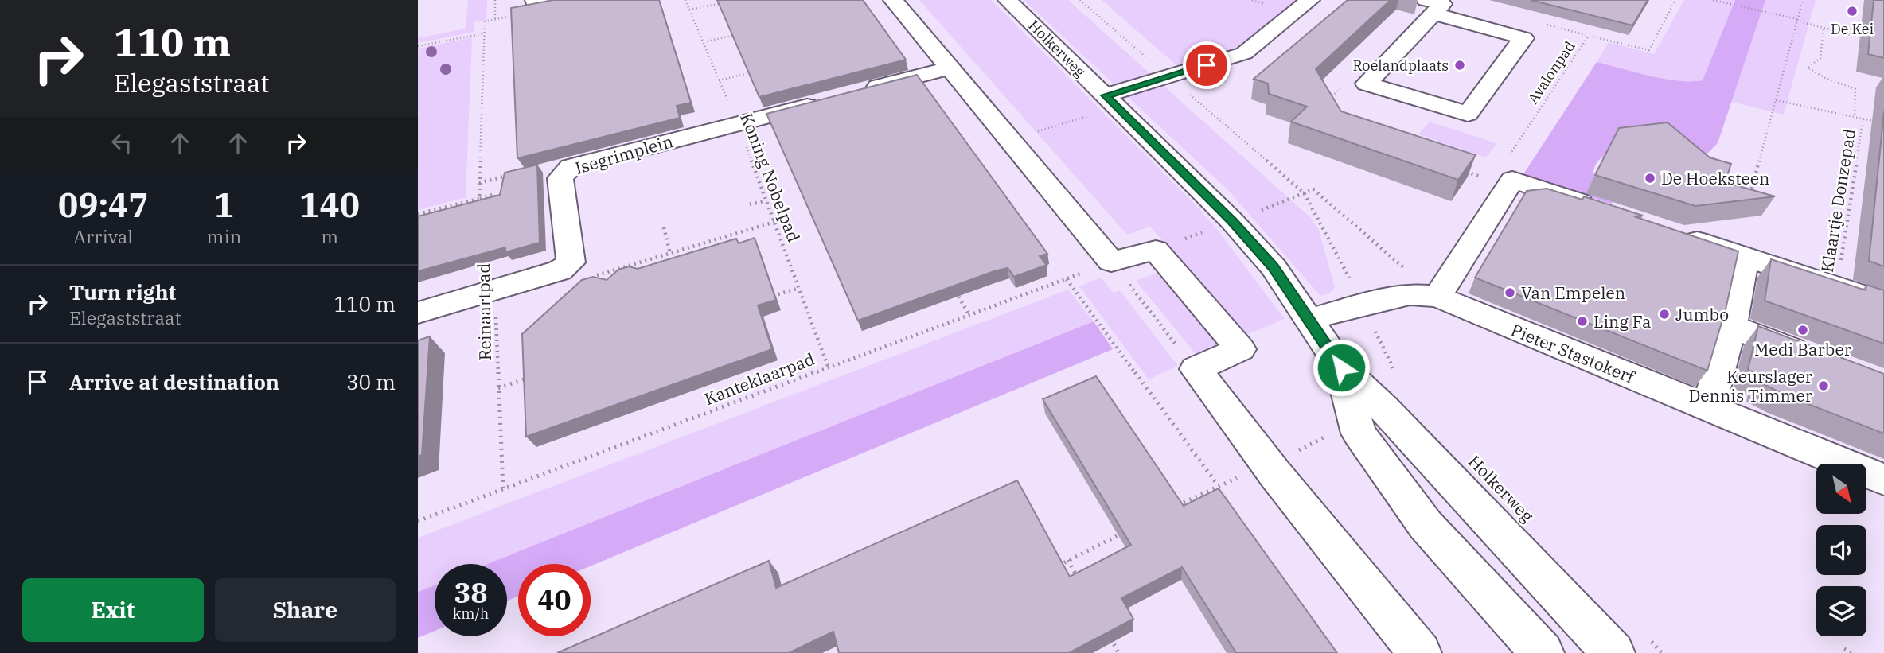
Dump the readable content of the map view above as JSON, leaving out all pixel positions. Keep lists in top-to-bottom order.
{
  "streets": {
    "street": ["Holkerweg", "Isegrimplein", "Pieter Stastokerf"],
    "path": [
      "Avalonpad",
      "Koning Nobelpad",
      "Klaartje Donzepad",
      "Reinaartpad",
      "Kanteklaarpad"
    ]
  },
  "crossings": [
    ["Isegrimplein", "Koning Nobelpad"],
    ["Isegrimplein", "Reinaartpad"],
    ["Koning Nobelpad", "Kanteklaarpad"],
    ["Reinaartpad", "Kanteklaarpad"]
  ],
  "places": [
    "De Kei",
    "Roelandplaats",
    "De Hoeksteen",
    "Van Empelen",
    "Jumbo",
    "Ling Fa",
    "Medi Barber",
    "Keurslager Dennis Timmer"
  ],
  "north": "bottom right",
  "page": {
    "turn": ["110 m", "Elegaststraat"],
    "eta": [
      "09:47",
      "Arrival",
      "1",
      "min",
      "140",
      "m"
    ],
    "list": [
      {
        "name": "Turn right",
        "note": "Elegaststraat",
        "value": "110 m"
      },
      {
        "name": "Arrive at destination",
        "value": "30 m"
      }
    ],
    "speed": "38 km/h",
    "limit": "40",
    "buttons": ["Exit", "Share"]
  }
}
